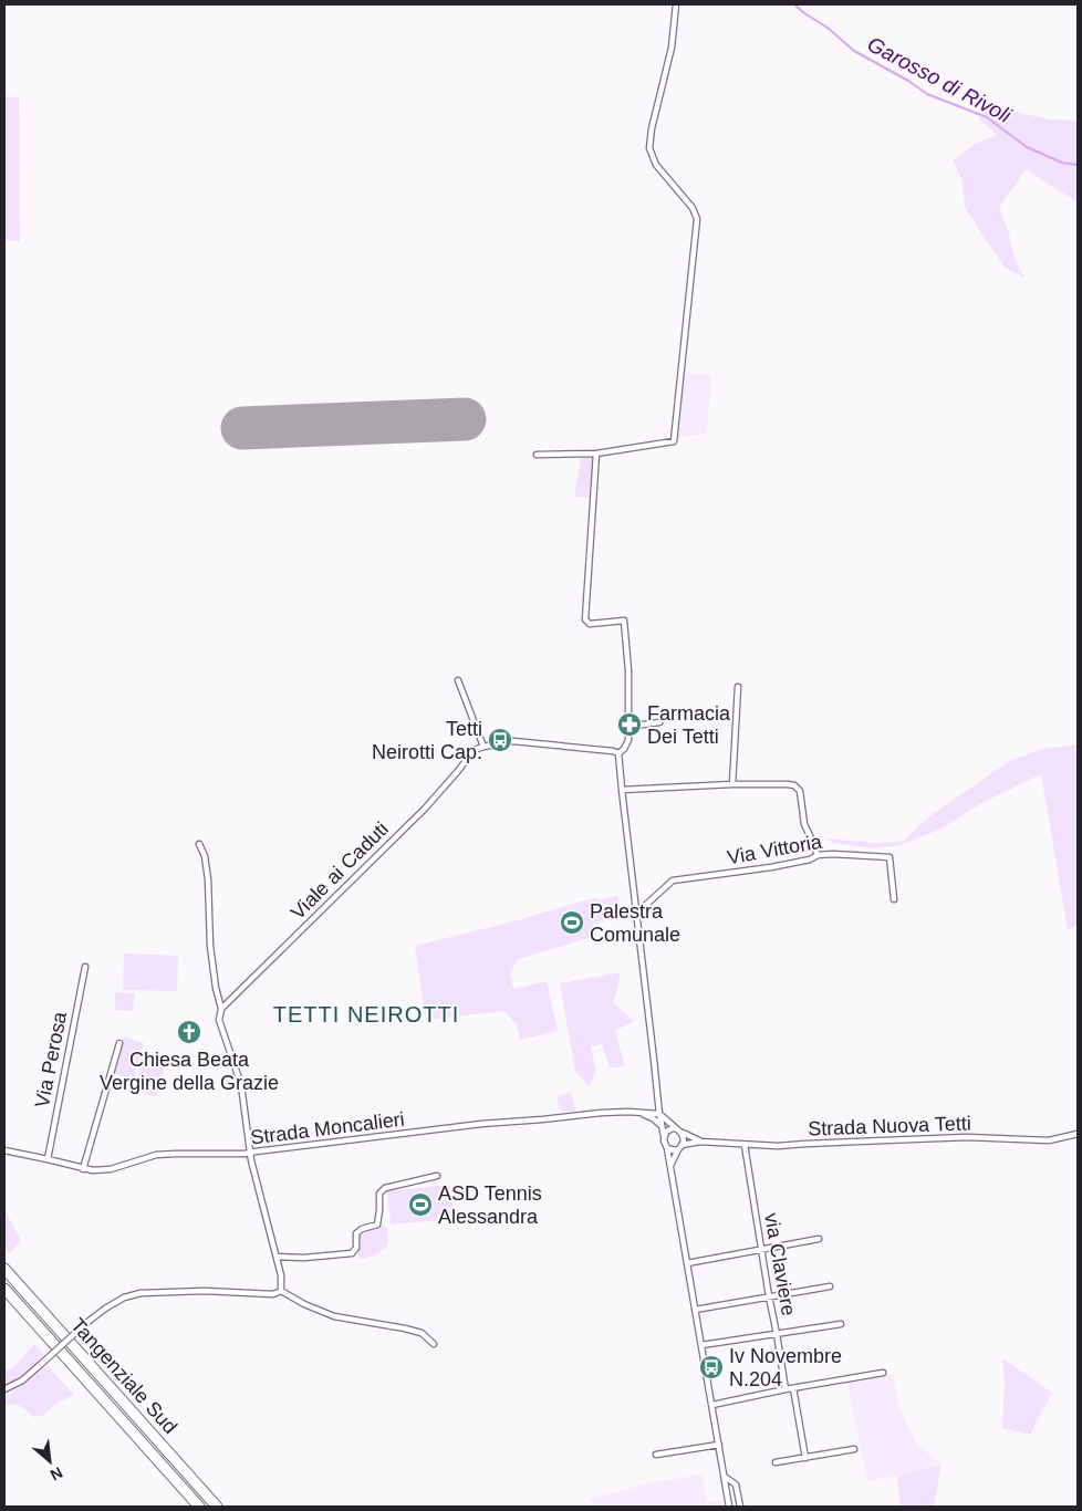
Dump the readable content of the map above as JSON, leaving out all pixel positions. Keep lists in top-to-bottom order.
{
  "streets": {
    "highway": ["Tangenziale Sud"],
    "street": [
      "Via Vittoria",
      "Viale ai Caduti",
      "Via Perosa",
      "Strada Nuova Tetti",
      "Strada Moncalieri",
      "via Claviere"
    ]
  },
  "crossings": [
    ["Via Perosa", "Strada Moncalieri"],
    ["Strada Nuova Tetti", "via Claviere"]
  ],
  "districts": ["TETTI NEIROTTI"],
  "water": ["Garosso di Rivoli"],
  "places": {
    "pharmacy": ["Farmacia Dei Tetti"],
    "bus stop": ["Tetti Neirotti Cap.", "Iv Novembre N.204"],
    "sports": ["Palestra Comunale", "ASD Tennis Alessandra"],
    "church": ["Chiesa Beata Vergine della Grazie"]
  },
  "north": "bottom right"
}
